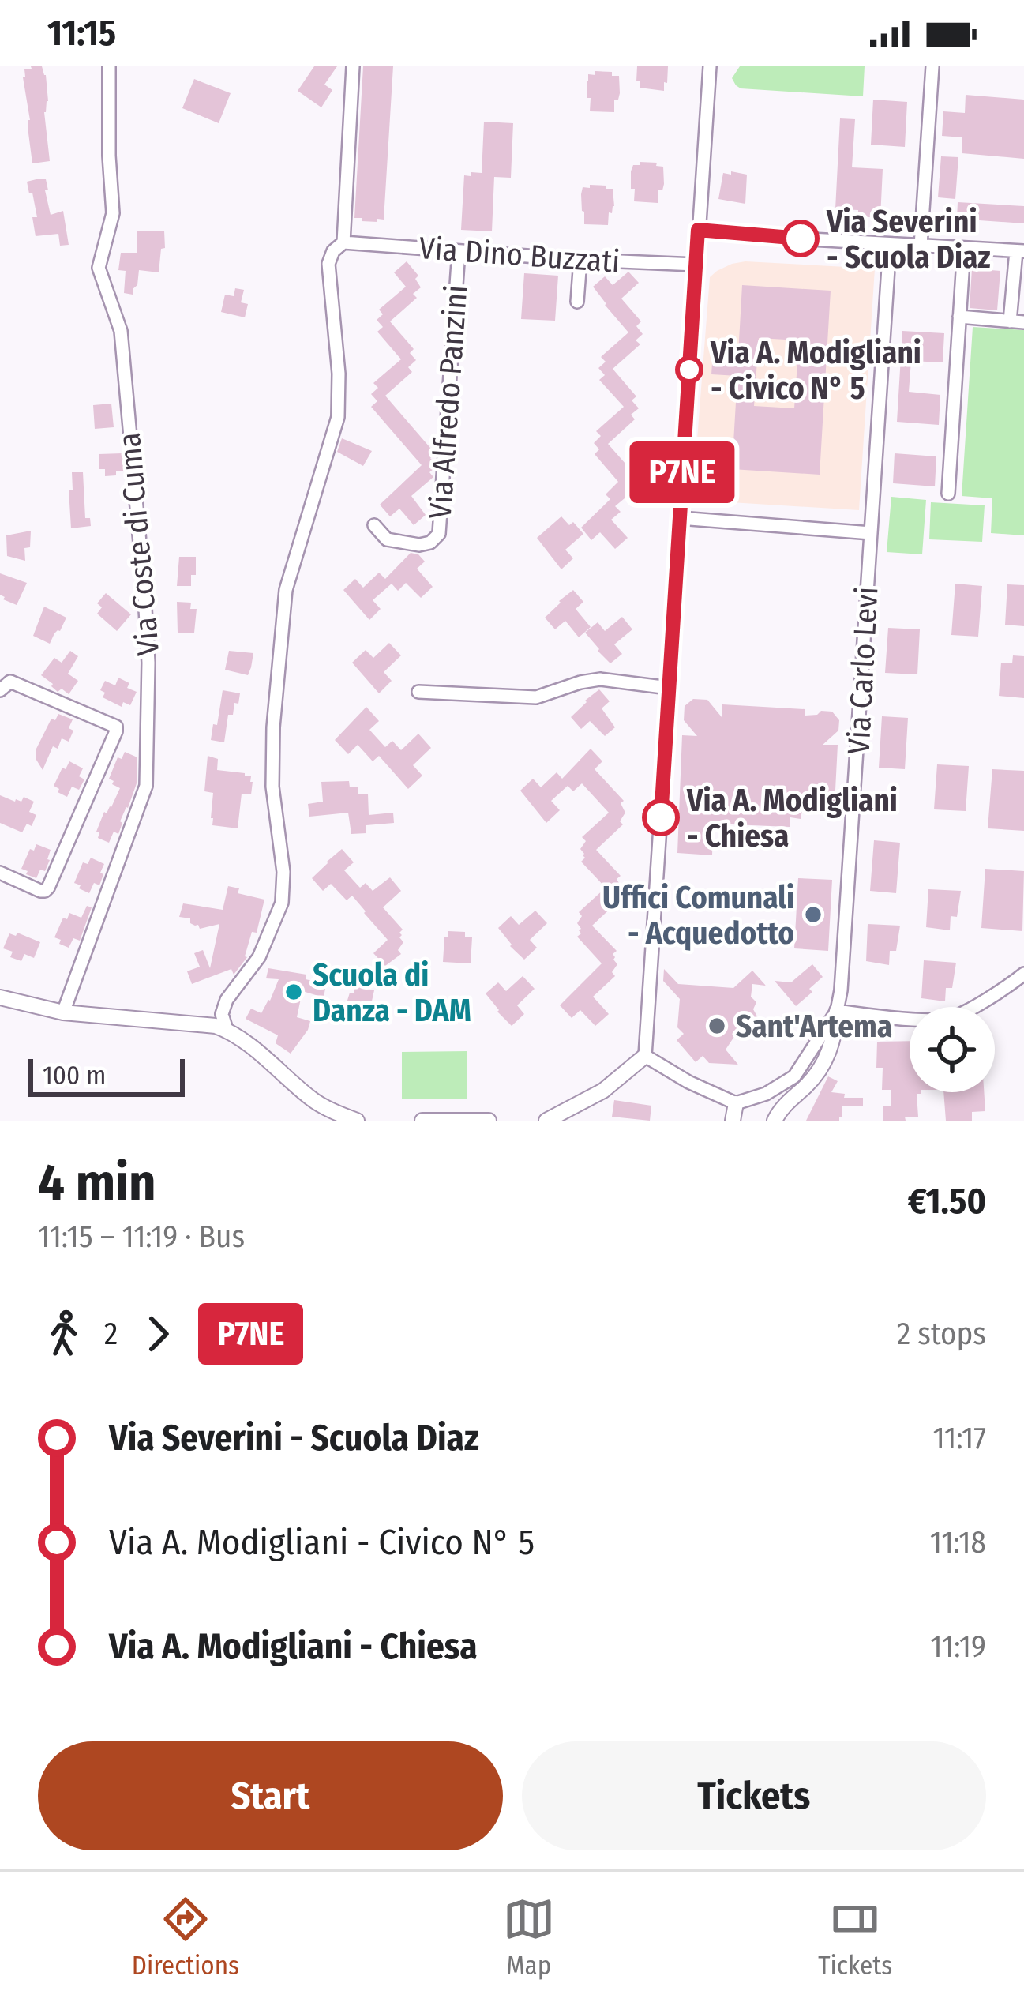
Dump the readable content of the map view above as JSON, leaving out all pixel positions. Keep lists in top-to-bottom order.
{
  "streets": {
    "street": [
      "Via Dino Buzzati",
      "Via Alfredo Panzini",
      "Via Coste di Cuma",
      "Via Carlo Levi"
    ]
  },
  "crossings": [
    ["Via Dino Buzzati", "Via Alfredo Panzini"]
  ],
  "places": [
    "Via Severini - Scuola Diaz",
    "Via A. Modigliani - Civico N° 5",
    "Via A. Modigliani - Chiesa",
    "Uffici Comunali - Acquedotto",
    "Scuola di Danza - DAM",
    "Sant'Artema"
  ],
  "lines": ["bus line P7NE"],
  "scale_bar": "100 m",
  "page": {
    "status": "11:15",
    "on_map": "P7NE",
    "scale": "100 m",
    "heading": ["4 min", "11:15 – 11:19 · Bus", "€1.50"],
    "legs": ["2", "P7NE", "2 stops"],
    "list": [
      {
        "name": "Via Severini - Scuola Diaz",
        "value": "11:17"
      },
      {
        "name": "Via A. Modigliani - Civico N° 5",
        "value": "11:18"
      },
      {
        "name": "Via A. Modigliani - Chiesa",
        "value": "11:19"
      }
    ],
    "buttons": ["Start", "Tickets"],
    "tabs": ["Directions", "Map", "Tickets"]
  }
}
